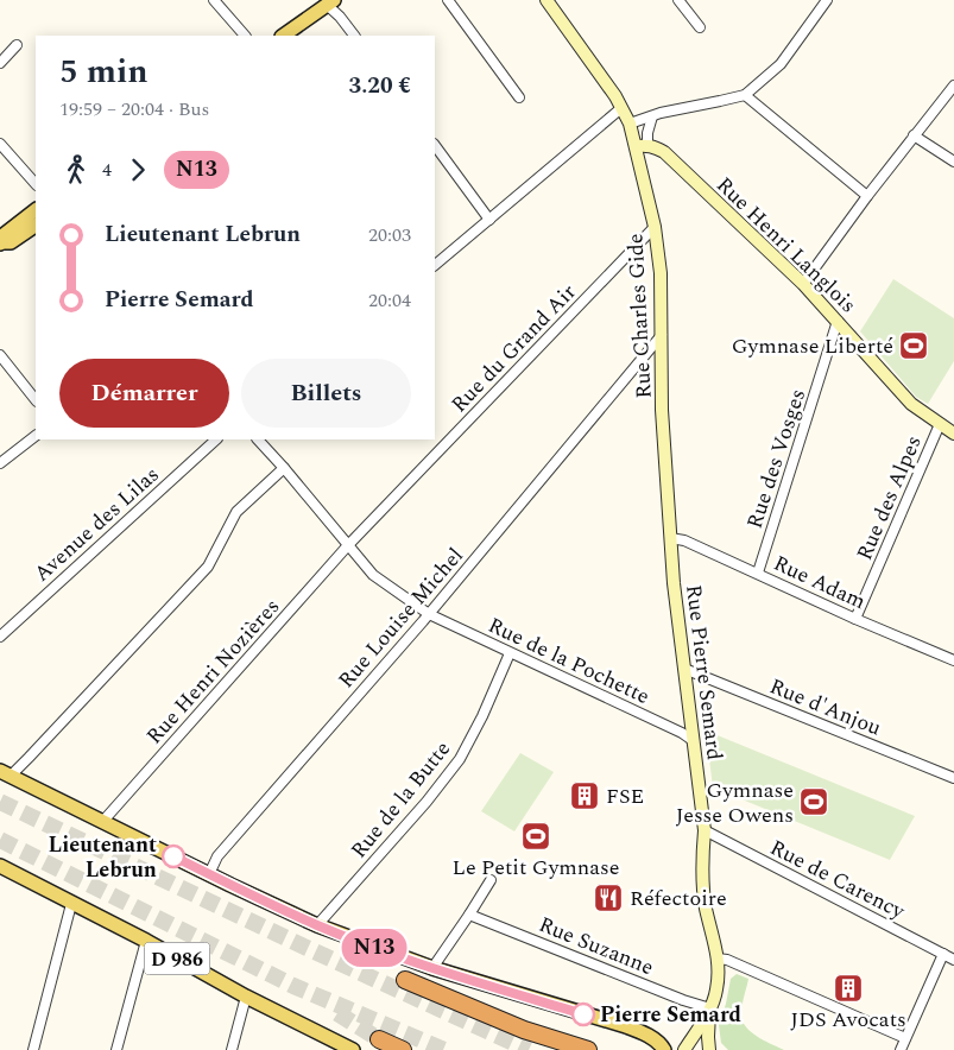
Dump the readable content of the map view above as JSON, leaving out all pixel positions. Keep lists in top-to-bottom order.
{
  "streets": {
    "main road": [
      "Rue Henri Langlois",
      "Rue Charles Gide",
      "Rue Pierre Semard",
      "D 986"
    ],
    "street": [
      "Rue du Grand Air",
      "Rue des Vosges",
      "Rue des Alpes",
      "Avenue des Lilas",
      "Rue Adam",
      "Rue Louise Michel",
      "Rue de la Pochette",
      "Rue Henri Nozières",
      "Rue d'Anjou",
      "Rue de la Butte",
      "Rue de Carency",
      "Rue Suzanne"
    ]
  },
  "crossings": [
    ["Rue Henri Langlois", "Rue Charles Gide"],
    ["Rue Henri Langlois", "Rue des Vosges"],
    ["Rue Henri Langlois", "Rue des Alpes"],
    ["Rue Charles Gide", "Rue du Grand Air"],
    ["Rue Charles Gide", "Rue Louise Michel"],
    ["Rue Charles Gide", "Rue Pierre Semard"],
    ["Rue du Grand Air", "Rue de la Pochette"],
    ["Rue du Grand Air", "Rue Henri Nozières"],
    ["Rue des Vosges", "Rue Adam"],
    ["Rue des Alpes", "Rue Adam"],
    ["Rue Adam", "Rue Pierre Semard"],
    ["Rue Louise Michel", "Rue de la Pochette"],
    ["Rue de la Pochette", "Rue Henri Nozières"],
    ["Rue de la Pochette", "Rue Pierre Semard"],
    ["Rue de la Pochette", "Rue de la Butte"],
    ["Rue Pierre Semard", "Rue d'Anjou"],
    ["Rue Pierre Semard", "Rue de Carency"],
    ["Rue Pierre Semard", "Rue Suzanne"]
  ],
  "places": {
    "sports": ["Gymnase Liberté", "Gymnase Jesse Owens", "Le Petit Gymnase"],
    "building": ["FSE", "JDS Avocats"],
    "other": ["Lieutenant Lebrun", "Pierre Semard"],
    "restaurant": ["Réfectoire"]
  },
  "lines": ["bus line N13"],
  "page": {
    "on_map": "N13",
    "heading": ["5 min", "19:59 – 20:04 · Bus", "3.20 €"],
    "legs": ["4", "N13"],
    "list": [
      {
        "name": "Lieutenant Lebrun",
        "value": "20:03"
      },
      {
        "name": "Pierre Semard",
        "value": "20:04"
      }
    ],
    "buttons": ["Démarrer", "Billets"]
  }
}
